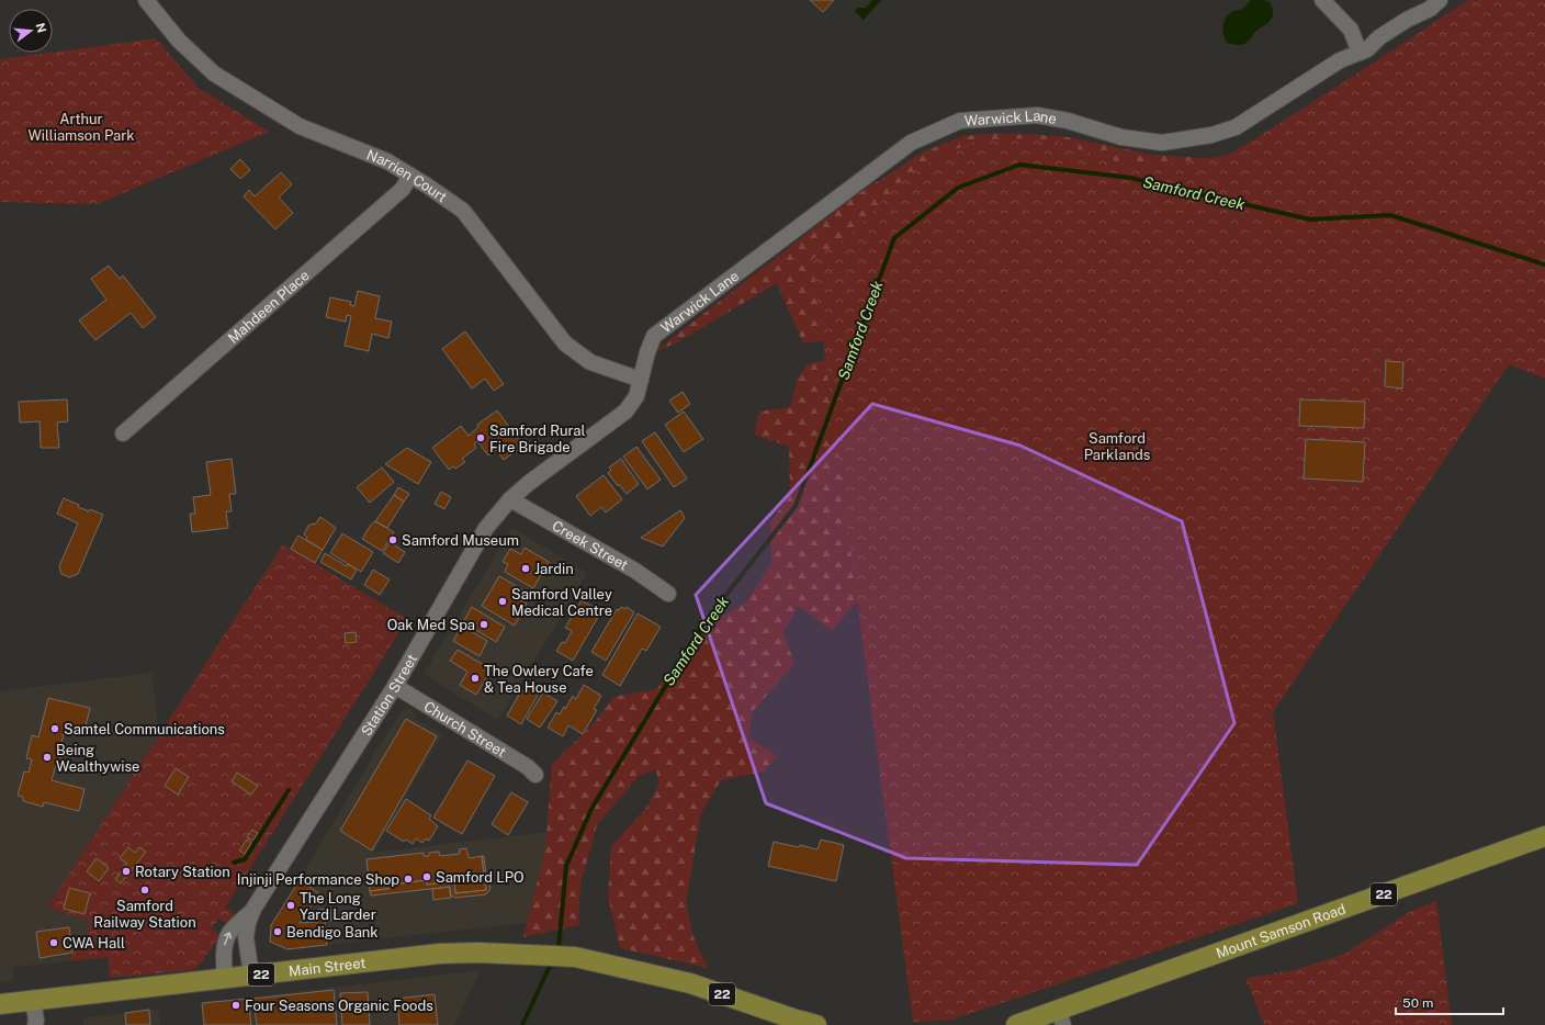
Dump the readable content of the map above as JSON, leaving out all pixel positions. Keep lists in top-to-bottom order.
{
  "streets": {
    "main road": ["22", "Mount Samson Road", "Main Street"],
    "street": [
      "Warwick Lane",
      "Narrien Court",
      "Mahdeen Place",
      "Creek Street",
      "Station Street",
      "Church Street"
    ]
  },
  "crossings": [
    ["Warwick Lane", "Narrien Court"],
    ["Warwick Lane", "Station Street"],
    ["Narrien Court", "Mahdeen Place"],
    ["Narrien Court", "Station Street"],
    ["Creek Street", "Station Street"],
    ["Station Street", "Church Street"],
    ["Station Street", "Main Street"]
  ],
  "water": ["Samford Creek"],
  "parks": ["Arthur Williamson Park", "Samford Parklands"],
  "places": [
    "Samford Rural Fire Brigade",
    "Samford Museum",
    "Jardin",
    "Samford Valley Medical Centre",
    "Oak Med Spa",
    "The Owlery Cafe & Tea House",
    "Samtel Communications",
    "Being Wealthywise",
    "Rotary Station",
    "Samford LPO",
    "Injinji Performance Shop",
    "Samford Railway Station",
    "The Long Yard Larder",
    "Bendigo Bank",
    "CWA Hall",
    "Four Seasons Organic Foods"
  ],
  "scale_bar": "50 m",
  "north": "right"
}
